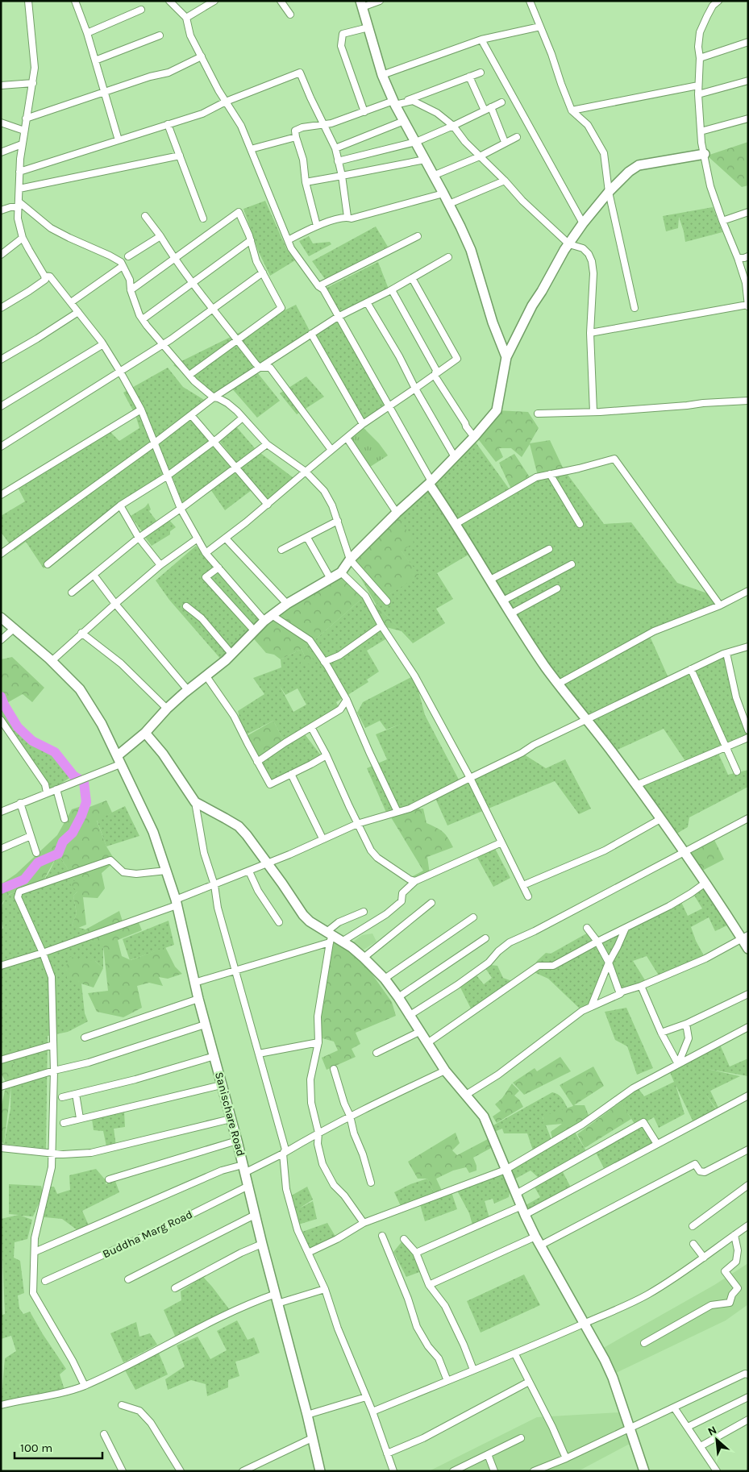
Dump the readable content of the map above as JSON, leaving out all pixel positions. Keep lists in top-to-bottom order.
{
  "streets": {
    "street": ["Sanischare Road", "Buddha Marg Road"]
  },
  "crossings": [
    ["Sanischare Road", "Buddha Marg Road"]
  ],
  "scale_bar": "100 m",
  "north": "top left"
}
